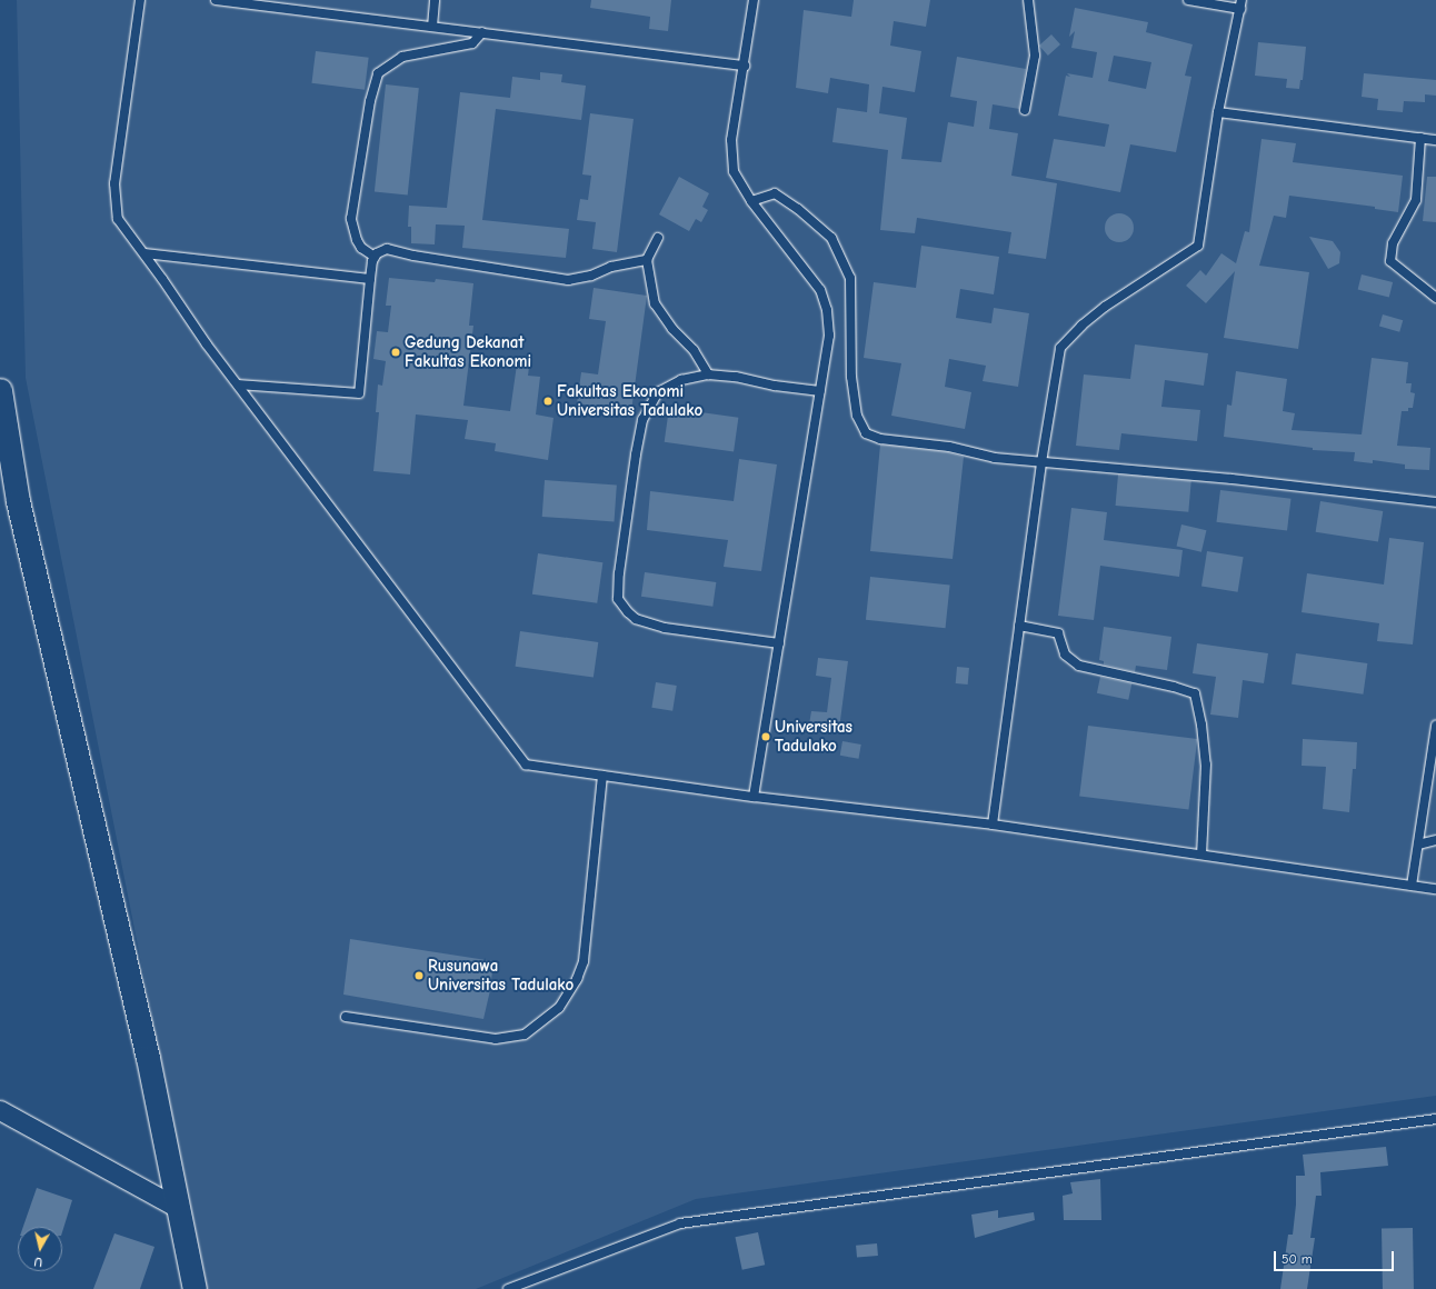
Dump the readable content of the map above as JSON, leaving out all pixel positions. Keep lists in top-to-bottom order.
{
  "places": [
    "Gedung Dekanat Fakultas Ekonomi",
    "Fakultas Ekonomi Universitas Tadulako",
    "Universitas Tadulako",
    "Rusunawa Universitas Tadulako"
  ],
  "scale_bar": "50 m",
  "north": "bottom"
}
